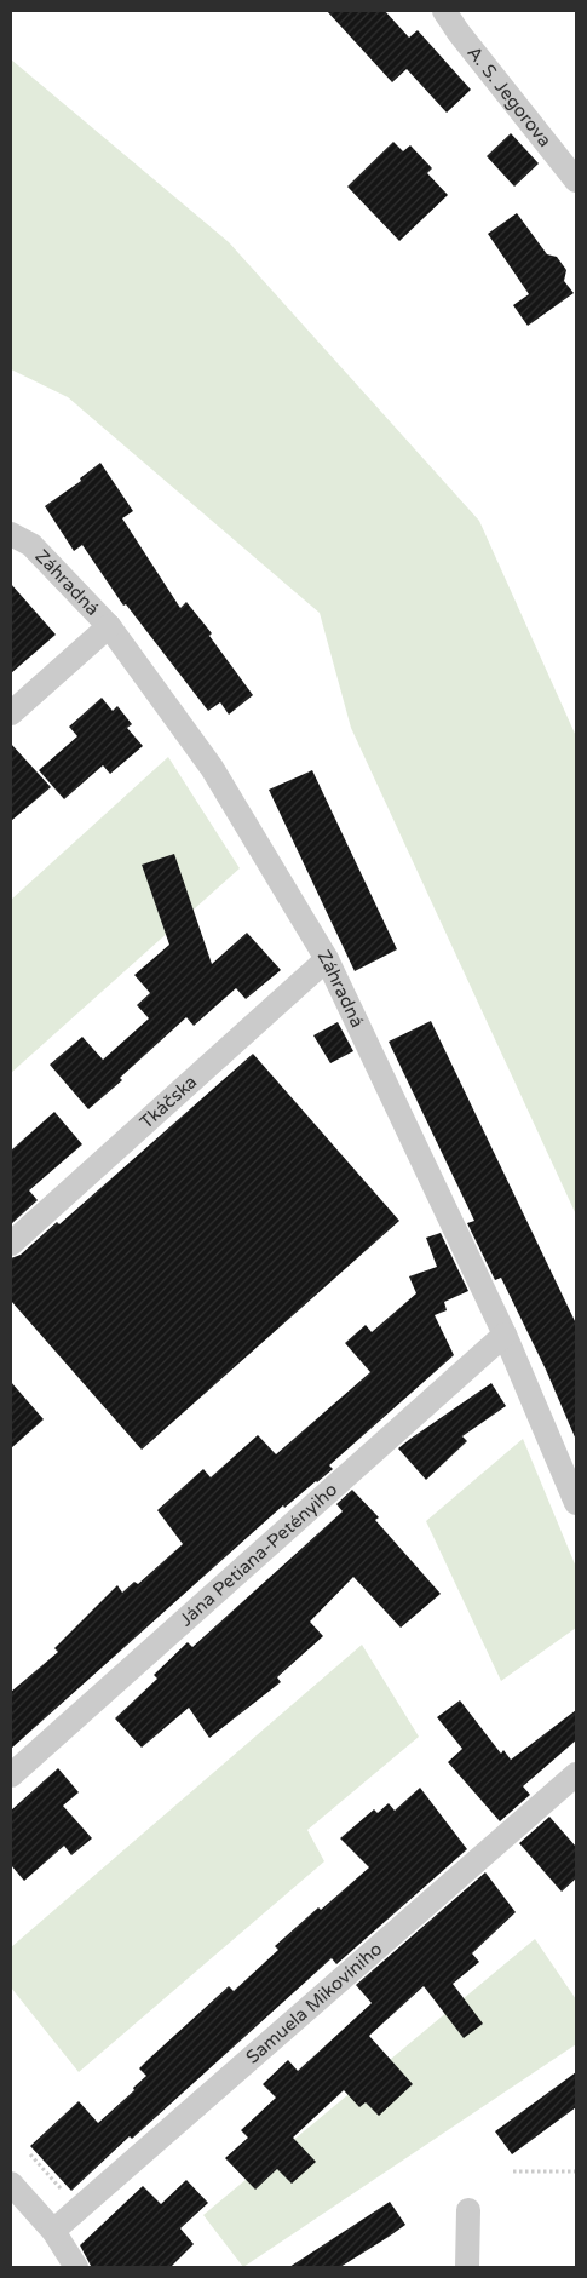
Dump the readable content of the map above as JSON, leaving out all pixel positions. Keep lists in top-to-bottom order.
{
  "streets": {
    "street": [
      "A. S. Jegorova",
      "Záhradná",
      "Tkáčska",
      "Jána Petiana-Petényiho",
      "Samuela Mikovíniho"
    ]
  },
  "crossings": [
    ["Záhradná", "Tkáčska"],
    ["Záhradná", "Jána Petiana-Petényiho"]
  ]
}
